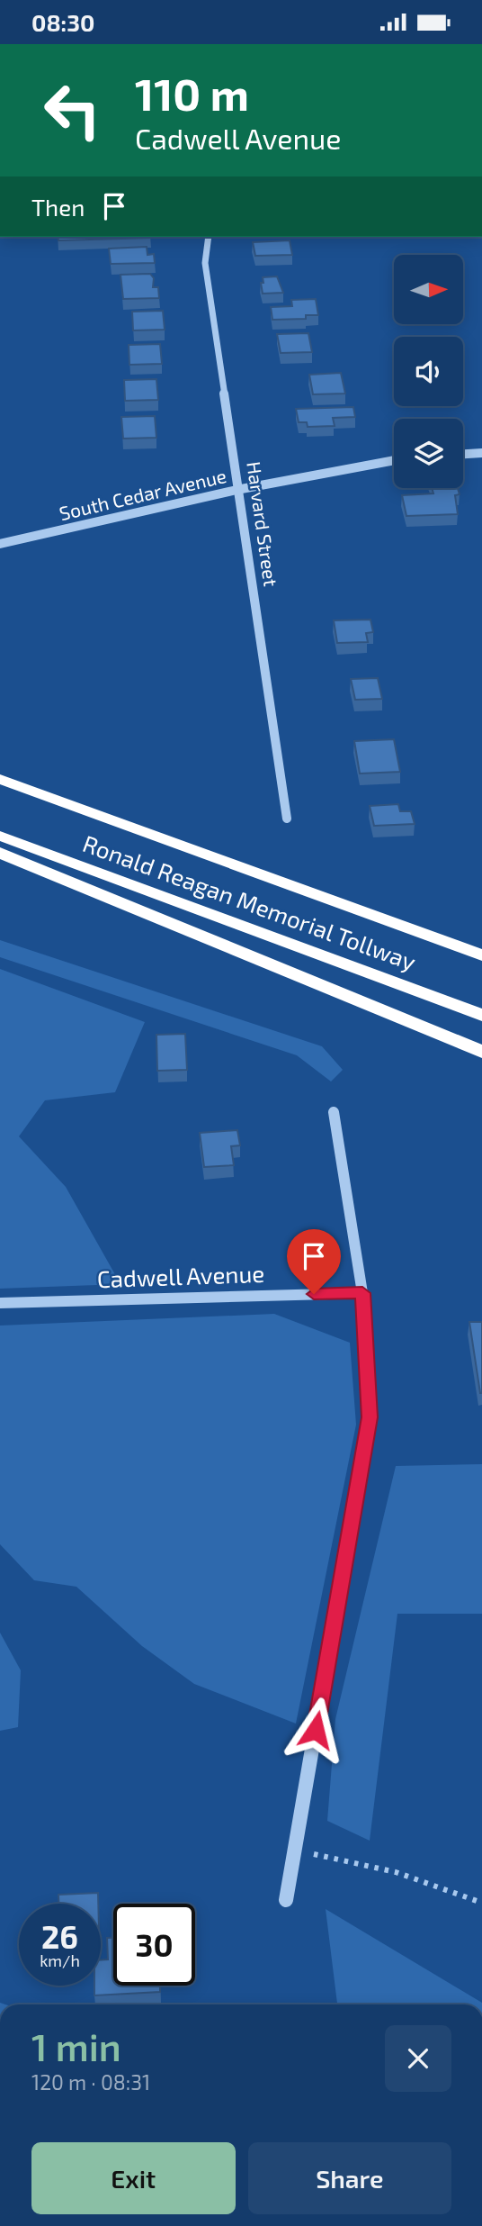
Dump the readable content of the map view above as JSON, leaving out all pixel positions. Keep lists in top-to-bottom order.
{
  "streets": {
    "highway": ["Ronald Reagan Memorial Tollway"],
    "street": ["South Cedar Avenue", "Harvard Street", "Cadwell Avenue"]
  },
  "crossings": [
    ["South Cedar Avenue", "Harvard Street"]
  ],
  "north": "right",
  "page": {
    "status": "08:30",
    "turn": ["110 m", "Cadwell Avenue"],
    "then": "Then",
    "speed": "26 km/h",
    "limit": "30",
    "heading": ["1 min", "120 m · 08:31"],
    "buttons": ["Exit", "Share"]
  }
}
